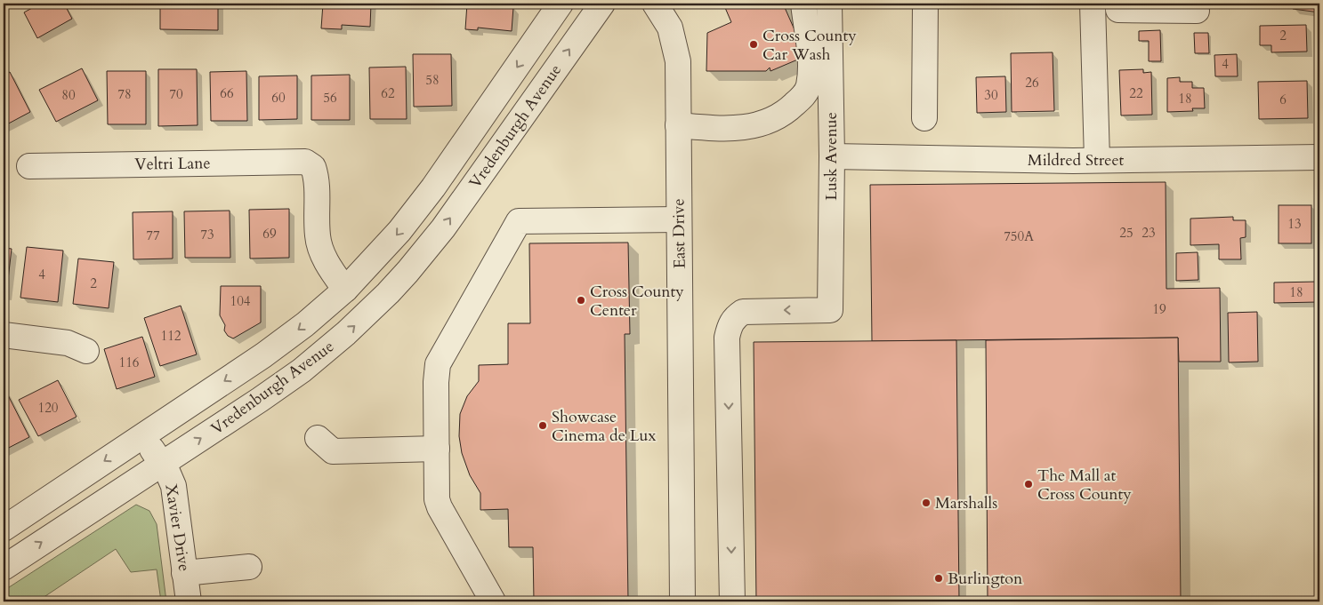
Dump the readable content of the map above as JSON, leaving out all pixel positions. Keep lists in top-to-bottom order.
{
  "streets": {
    "street": [
      "Vredenburgh Avenue",
      "Lusk Avenue",
      "Mildred Street",
      "Veltri Lane",
      "East Drive",
      "Xavier Drive"
    ]
  },
  "crossings": [
    ["Vredenburgh Avenue", "Veltri Lane"],
    ["Vredenburgh Avenue", "Xavier Drive"],
    ["Lusk Avenue", "Mildred Street"]
  ],
  "one_way": ["Lusk Avenue"],
  "places": [
    "Cross County Car Wash",
    "Cross County Center",
    "Showcase Cinema de Lux",
    "The Mall at Cross County",
    "Marshalls",
    "Burlington"
  ],
  "house_numbers": [
    "2",
    "4",
    "58",
    "26",
    "66",
    "62",
    "22",
    "78",
    "70",
    "80",
    "30",
    "60",
    "56",
    "18",
    "6",
    "13",
    "25",
    "23",
    "69",
    "73",
    "77",
    "750A",
    "4",
    "2",
    "18",
    "104",
    "19",
    "112",
    "116",
    "120"
  ]
}
